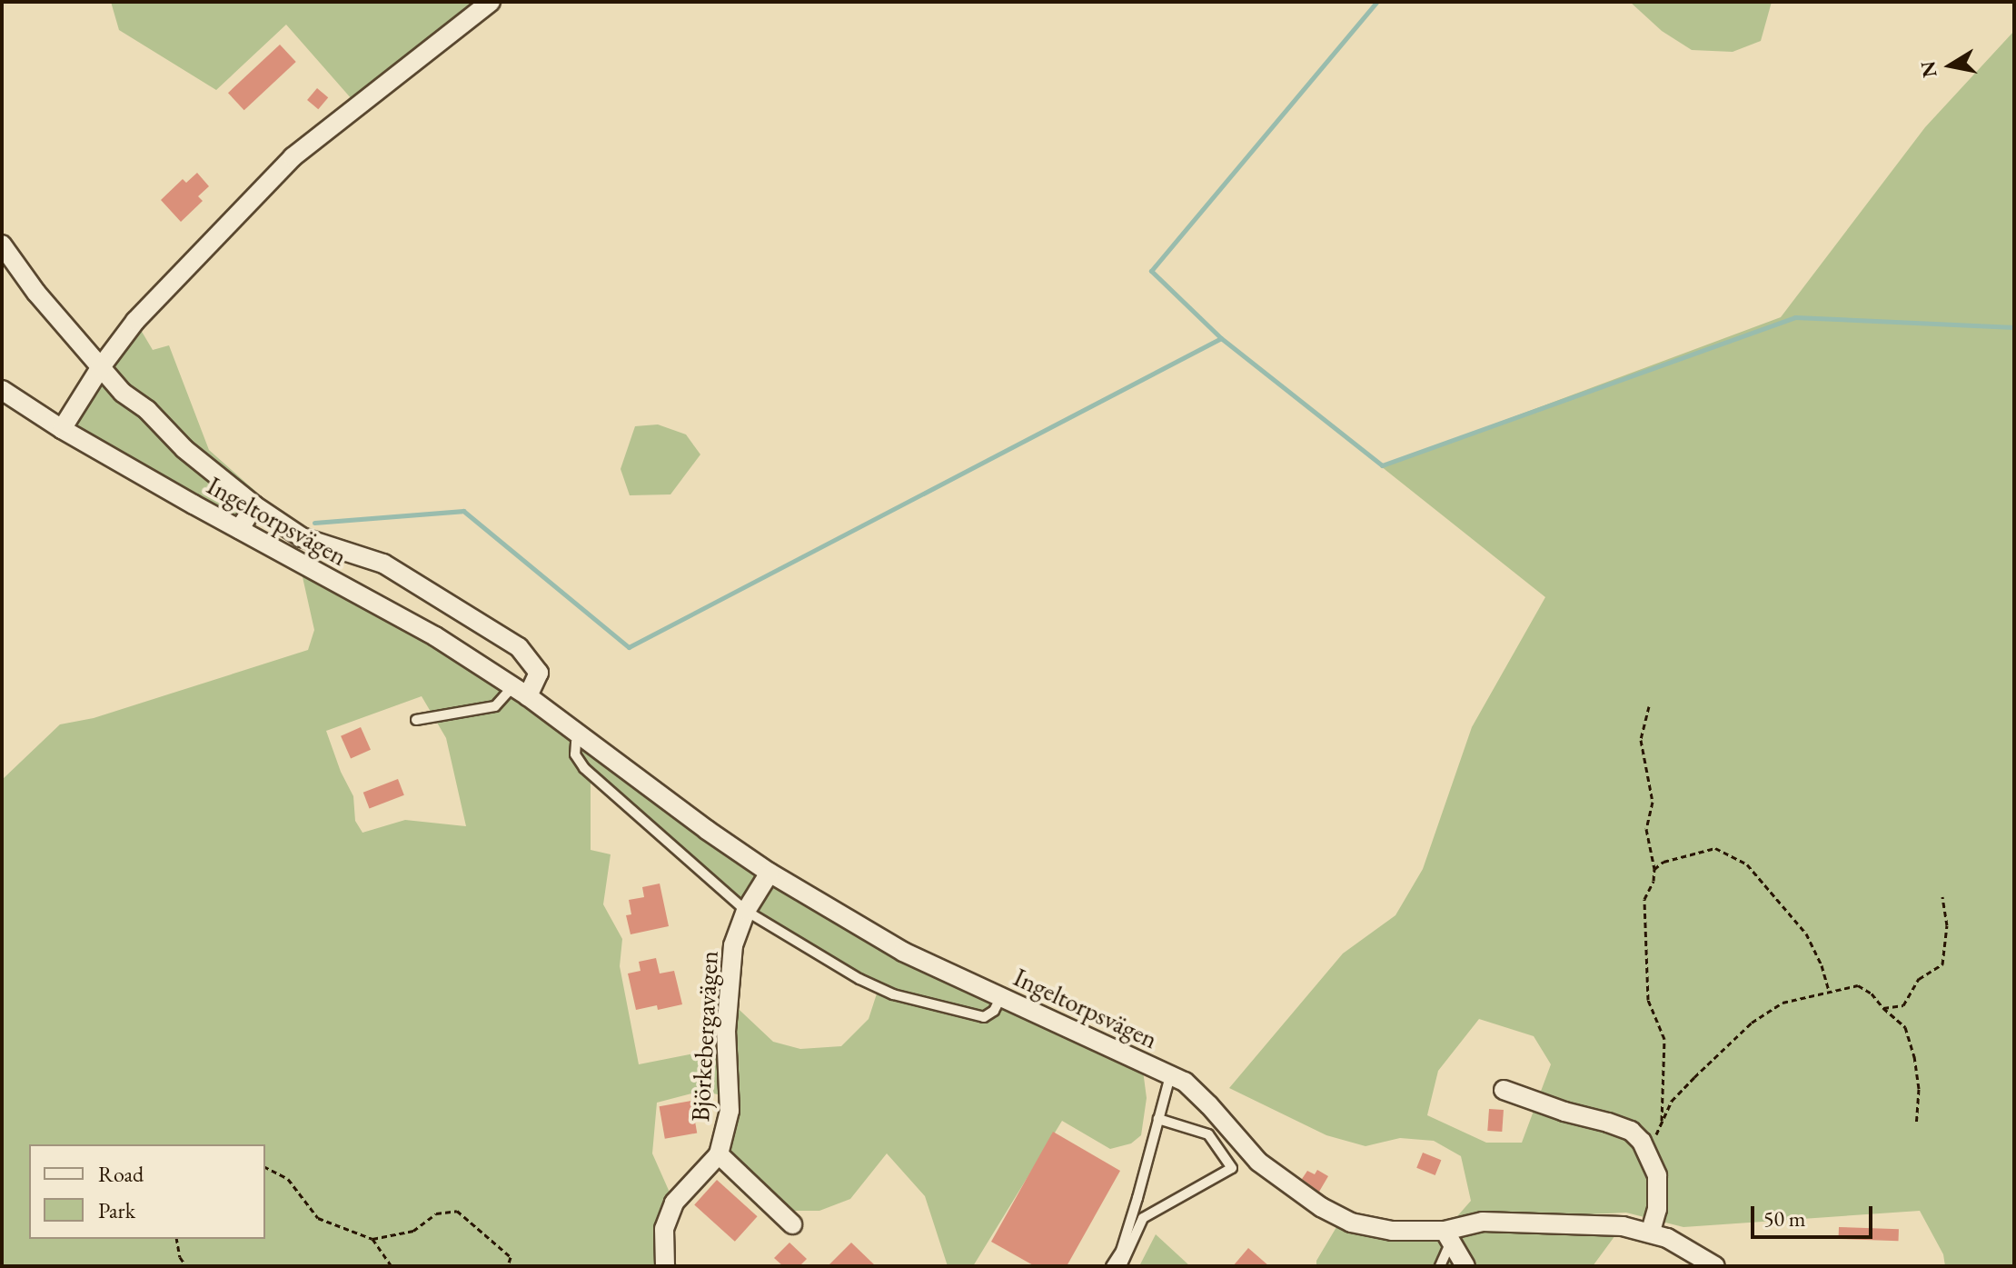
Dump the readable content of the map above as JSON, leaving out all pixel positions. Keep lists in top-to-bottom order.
{
  "streets": {
    "street": ["Ingeltorpsvägen", "Björkebergavägen"]
  },
  "crossings": [
    ["Ingeltorpsvägen", "Björkebergavägen"]
  ],
  "legend": ["Road", "Park"],
  "scale_bar": "50 m",
  "north": "left"
}
